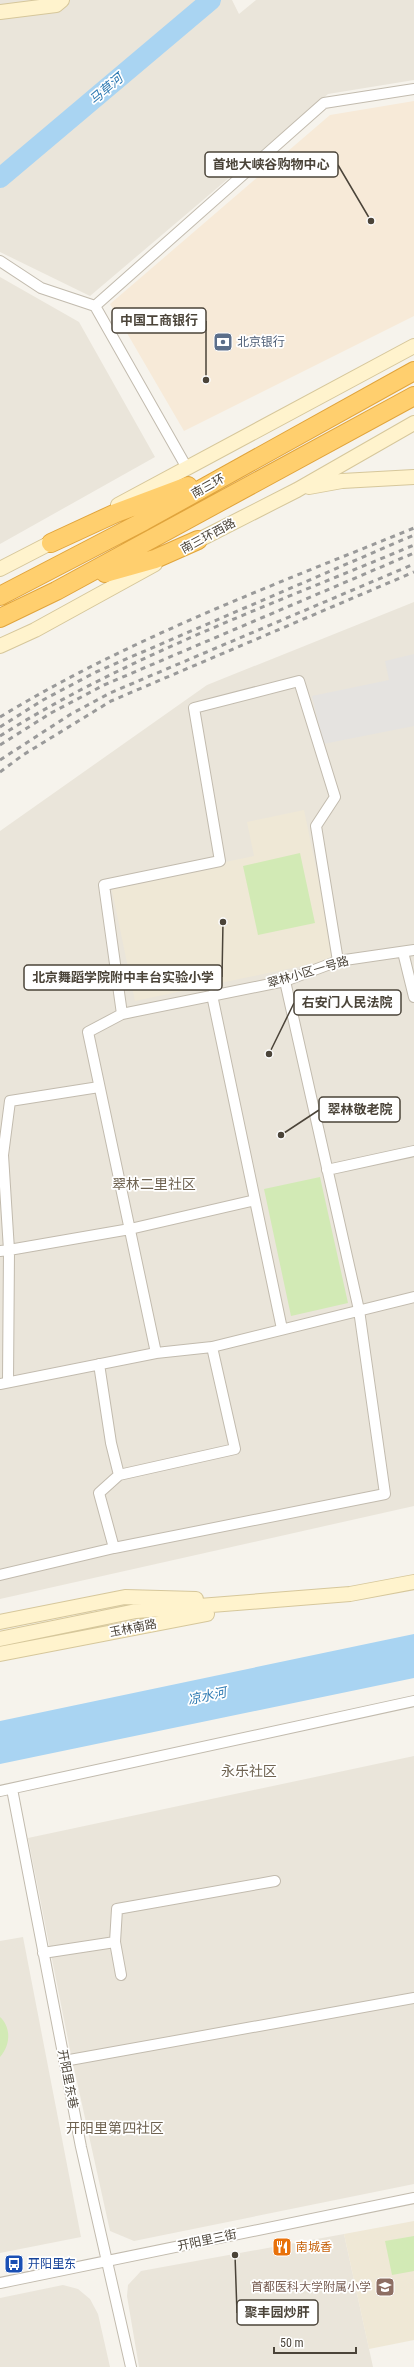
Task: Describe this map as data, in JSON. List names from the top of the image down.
{
  "streets": {
    "highway": ["南三环"],
    "street": [
      "南三环西路",
      "翠林小区一号路",
      "玉林南路",
      "开阳里东巷",
      "开阳里三街"
    ]
  },
  "crossings": [
    ["开阳里东巷", "开阳里三街"]
  ],
  "districts": ["翠林二里社区", "永乐社区", "开阳里第四社区"],
  "water": ["马草河", "凉水河"],
  "places": {
    "other": [
      "首地大峡谷购物中心",
      "中国工商银行",
      "北京舞蹈学院附中丰台实验小学",
      "右安门人民法院",
      "翠林敬老院",
      "聚丰园炒肝"
    ],
    "bank": ["北京银行"],
    "restaurant": ["南城香"],
    "bus stop": ["开阳里东"],
    "school or university": ["首都医科大学附属小学"]
  },
  "scale_bar": "50 m"
}
